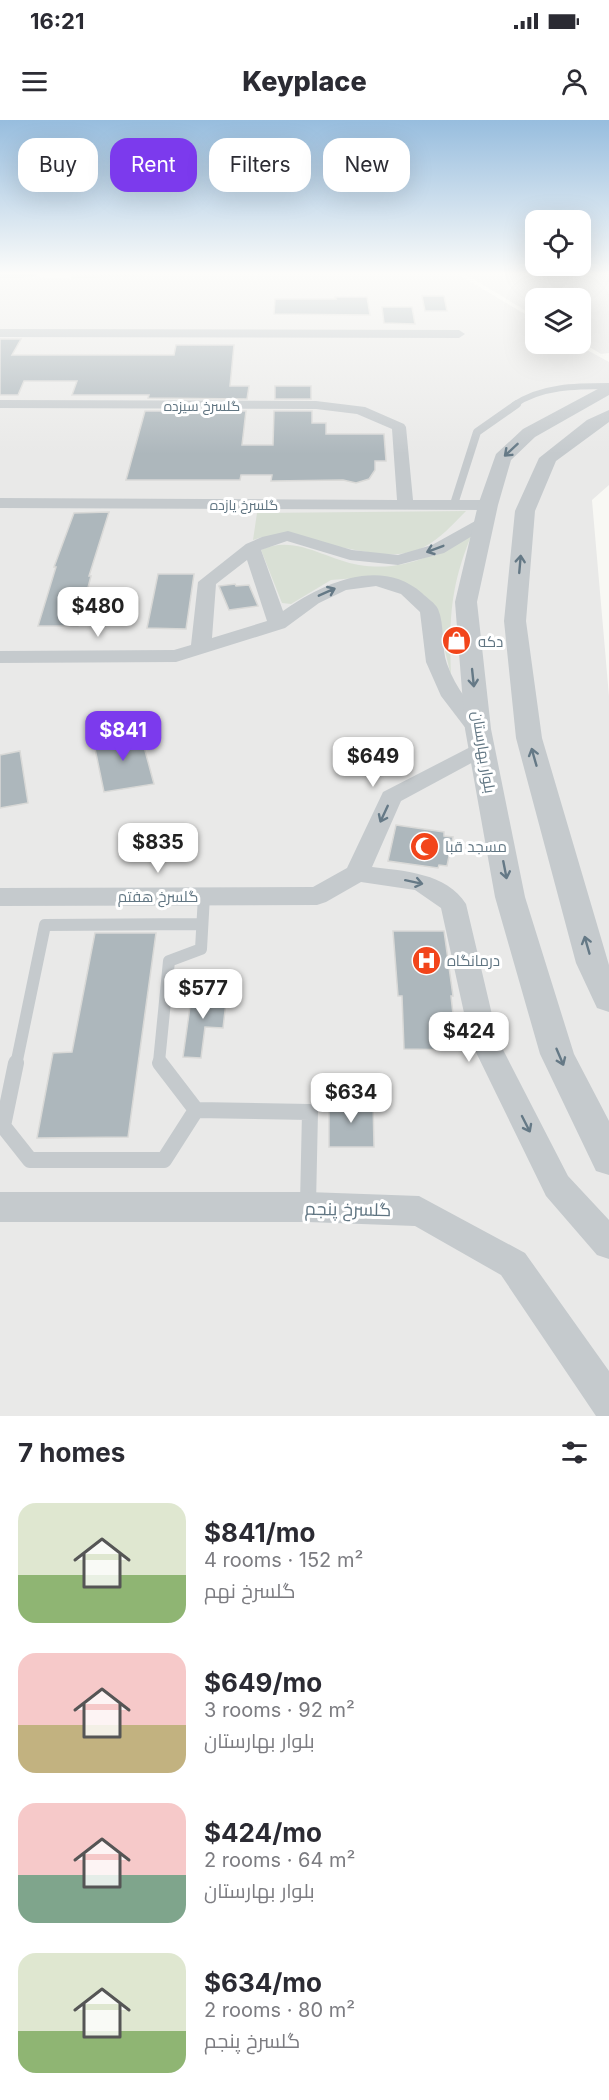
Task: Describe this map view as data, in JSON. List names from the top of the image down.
{
  "streets": {
    "street": [
      "گلسرخ سیزده",
      "گلسرخ یازده",
      "بلوار بهارستان",
      "گلسرخ هفتم",
      "گلسرخ پنجم"
    ]
  },
  "crossings": [
    ["گلسرخ سیزده", "گلسرخ یازده"],
    ["گلسرخ یازده", "بلوار بهارستان"]
  ],
  "places": {
    "shop": ["دکه"],
    "mosque": ["مسجد قبا"],
    "hospital": ["درمانگاه"]
  },
  "page": {
    "status": "16:21",
    "header": "Keyplace",
    "chip": [
      "Buy",
      "Rent",
      "Filters",
      "New"
    ],
    "price": [
      "$480",
      "$841",
      "$649",
      "$835",
      "$577",
      "$424",
      "$634"
    ],
    "heading": "7 homes",
    "list": [
      {
        "name": "$841/mo",
        "note": "4 rooms · 152 m² · گلسرخ نهم"
      },
      {
        "name": "$649/mo",
        "note": "3 rooms · 92 m² · بلوار بهارستان"
      },
      {
        "name": "$424/mo",
        "note": "2 rooms · 64 m² · بلوار بهارستان"
      },
      {
        "name": "$634/mo",
        "note": "2 rooms · 80 m² · گلسرخ پنجم"
      }
    ]
  }
}
